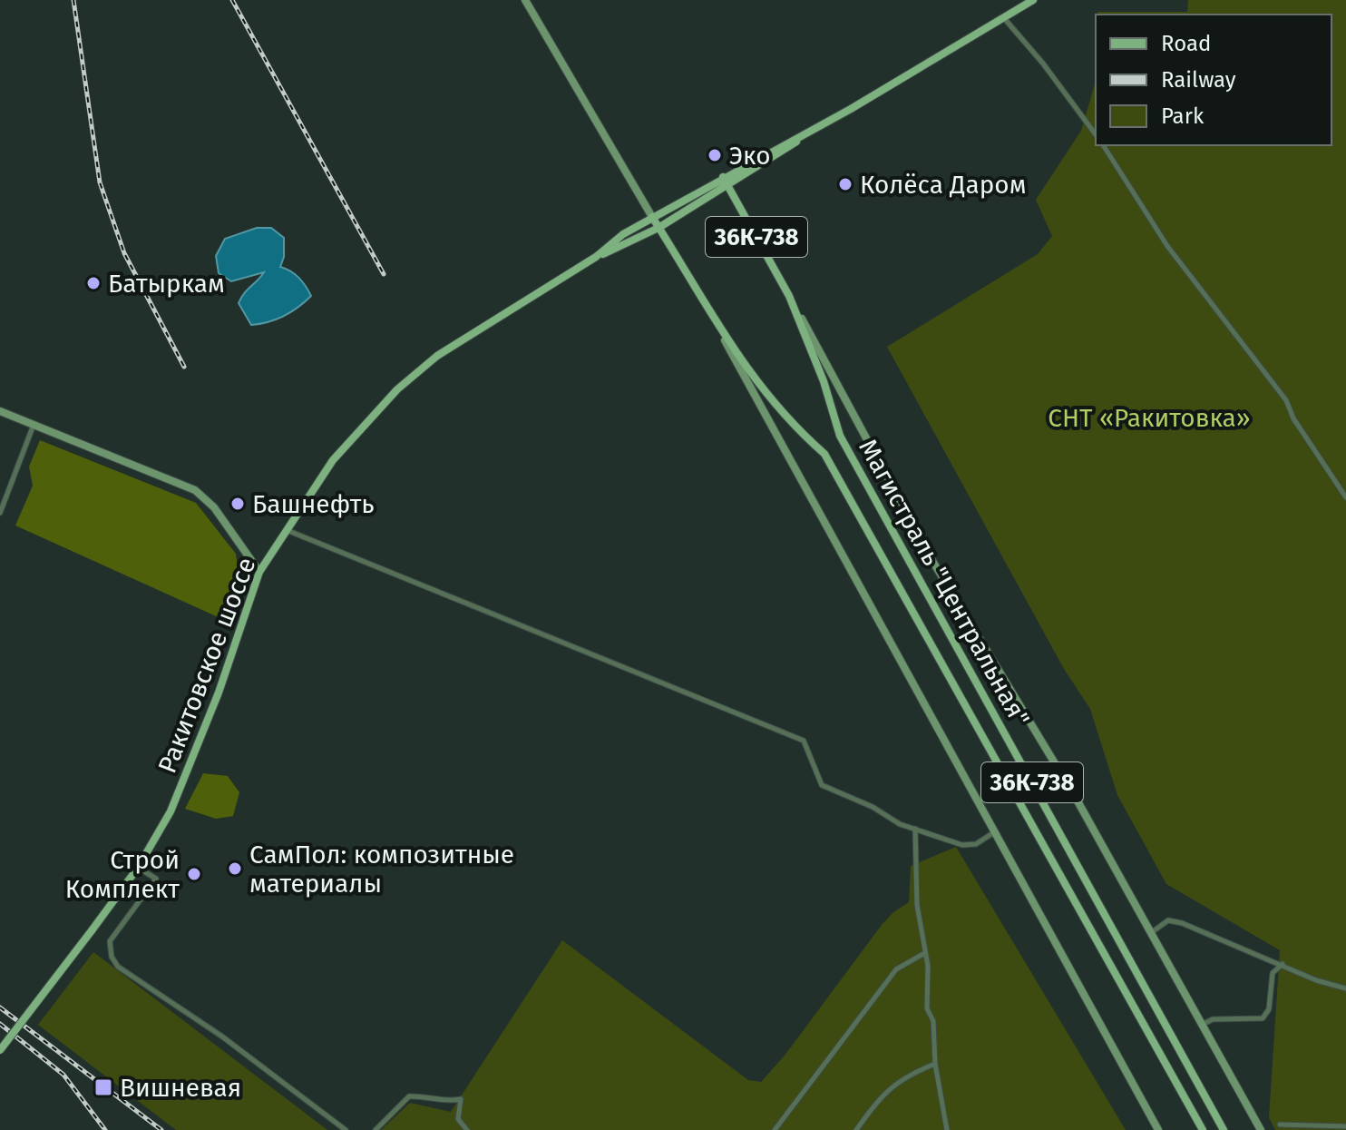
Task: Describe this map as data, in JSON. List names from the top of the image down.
{
  "streets": {
    "main road": ["36К-738", "Магистраль \"Центральная\"", "Ракитовское шоссе"]
  },
  "crossings": [
    ["36К-738", "Магистраль \"Центральная\""],
    ["36К-738", "Ракитовское шоссе"]
  ],
  "parks": ["СНТ «Ракитовка»"],
  "places": {
    "other": [
      "Эко",
      "Колёса Даром",
      "Батыркам",
      "Башнефть",
      "СамПол: композитные материалы",
      "Строй Комплект"
    ],
    "transit": ["Вишневая"]
  },
  "legend": ["Road", "Railway", "Park"]
}
